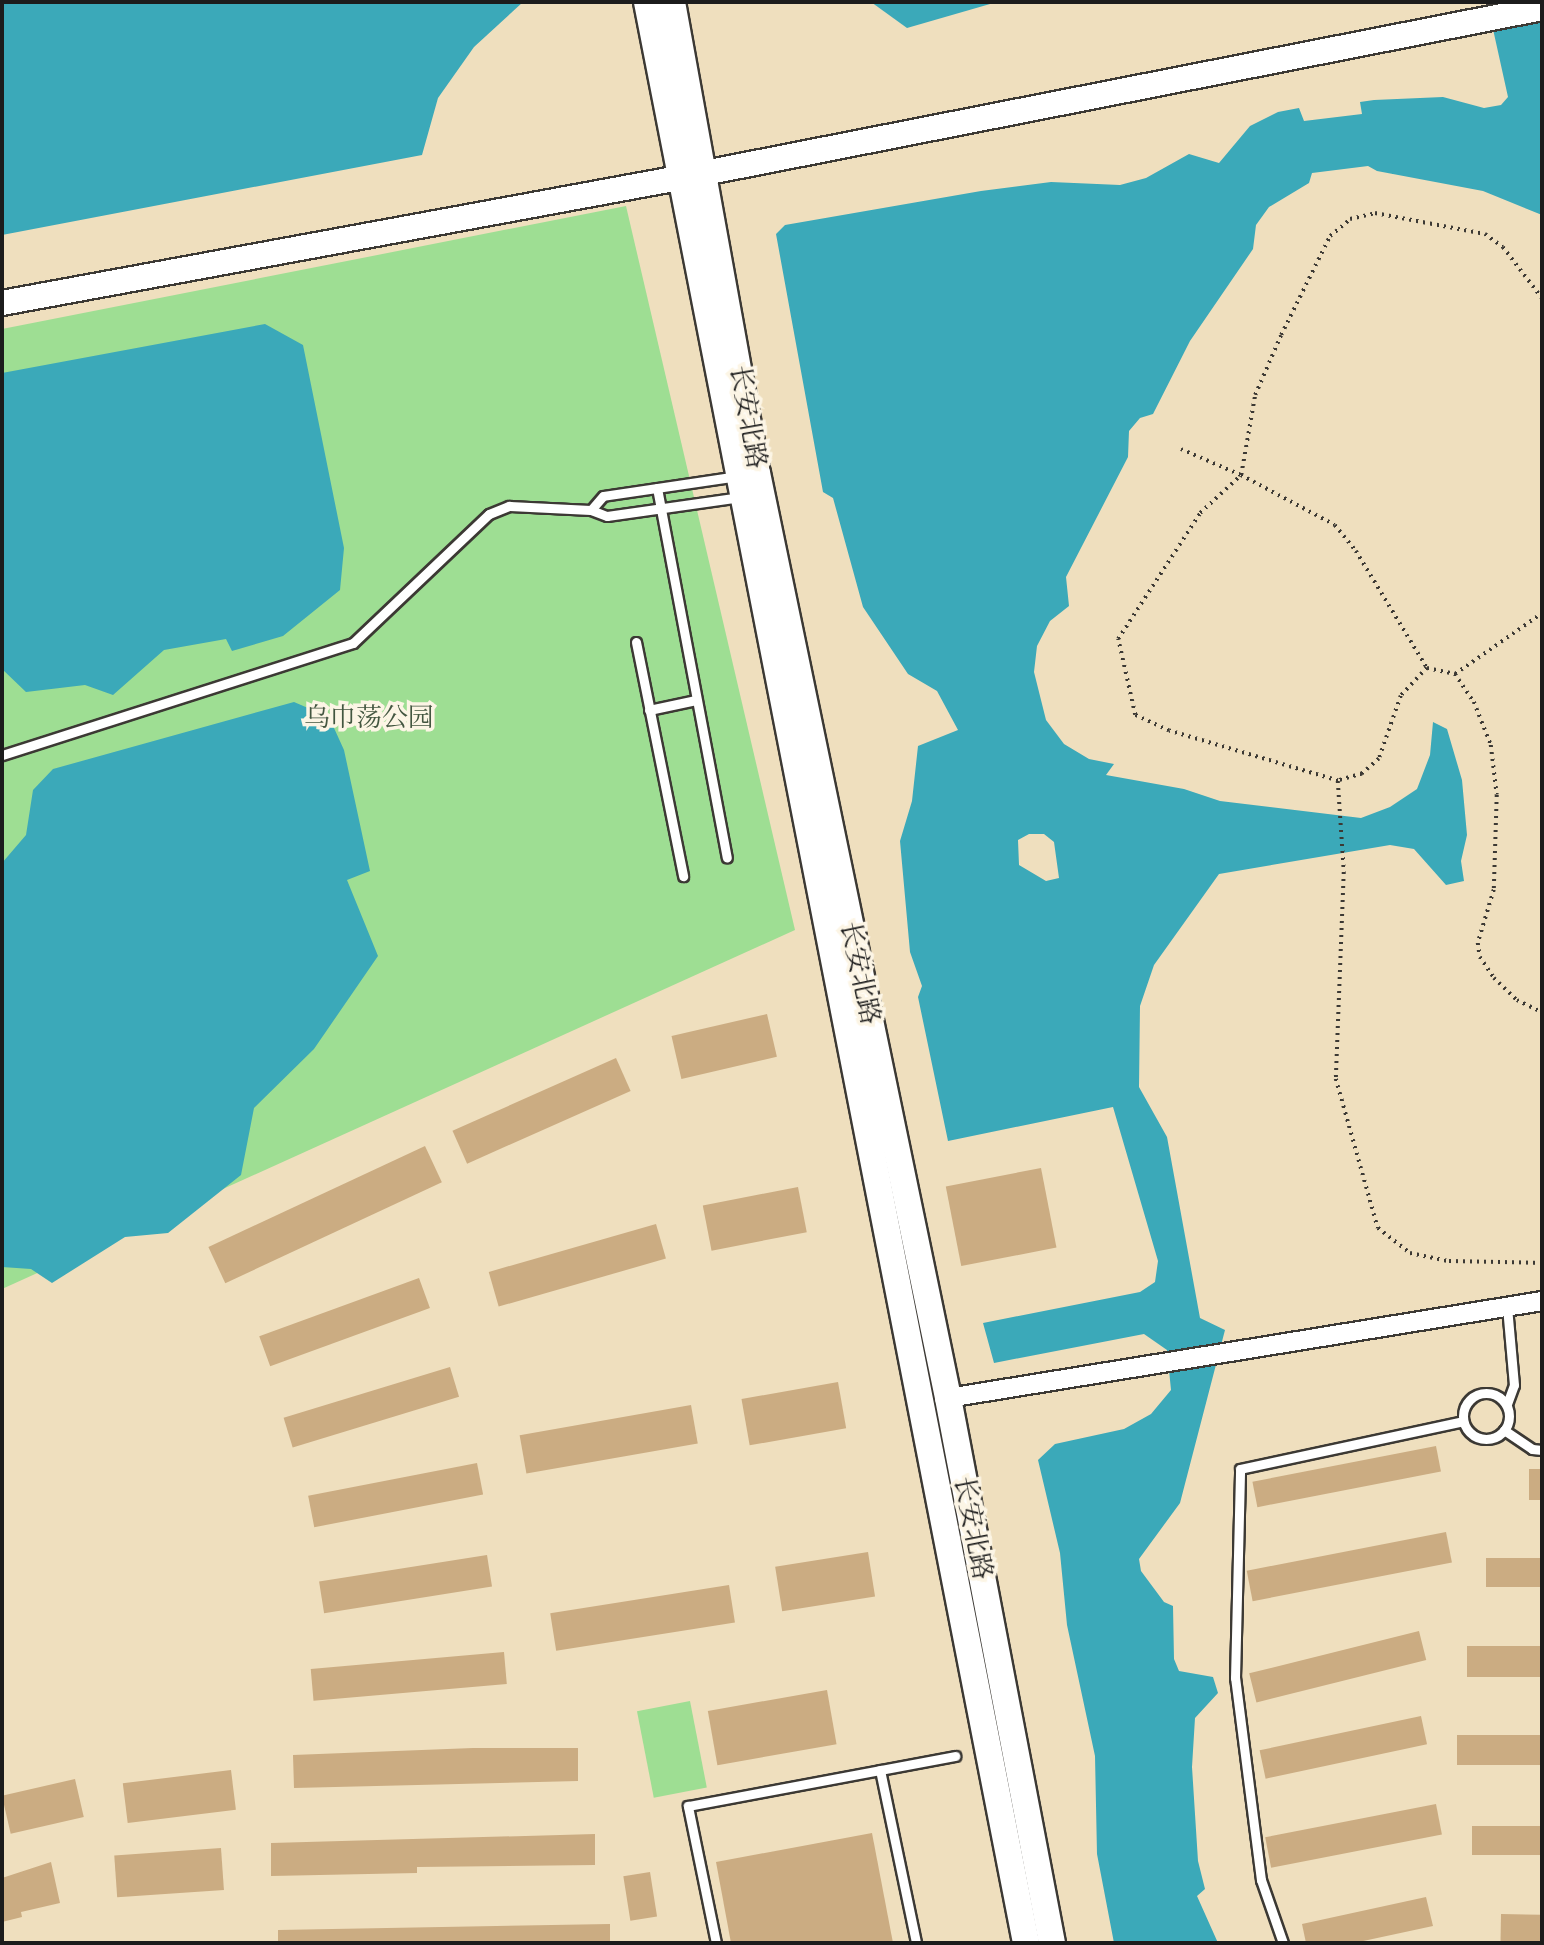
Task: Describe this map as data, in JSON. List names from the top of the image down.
{
  "streets": {
    "main road": ["长安北路"]
  },
  "parks": ["乌巾荡公园"]
}
